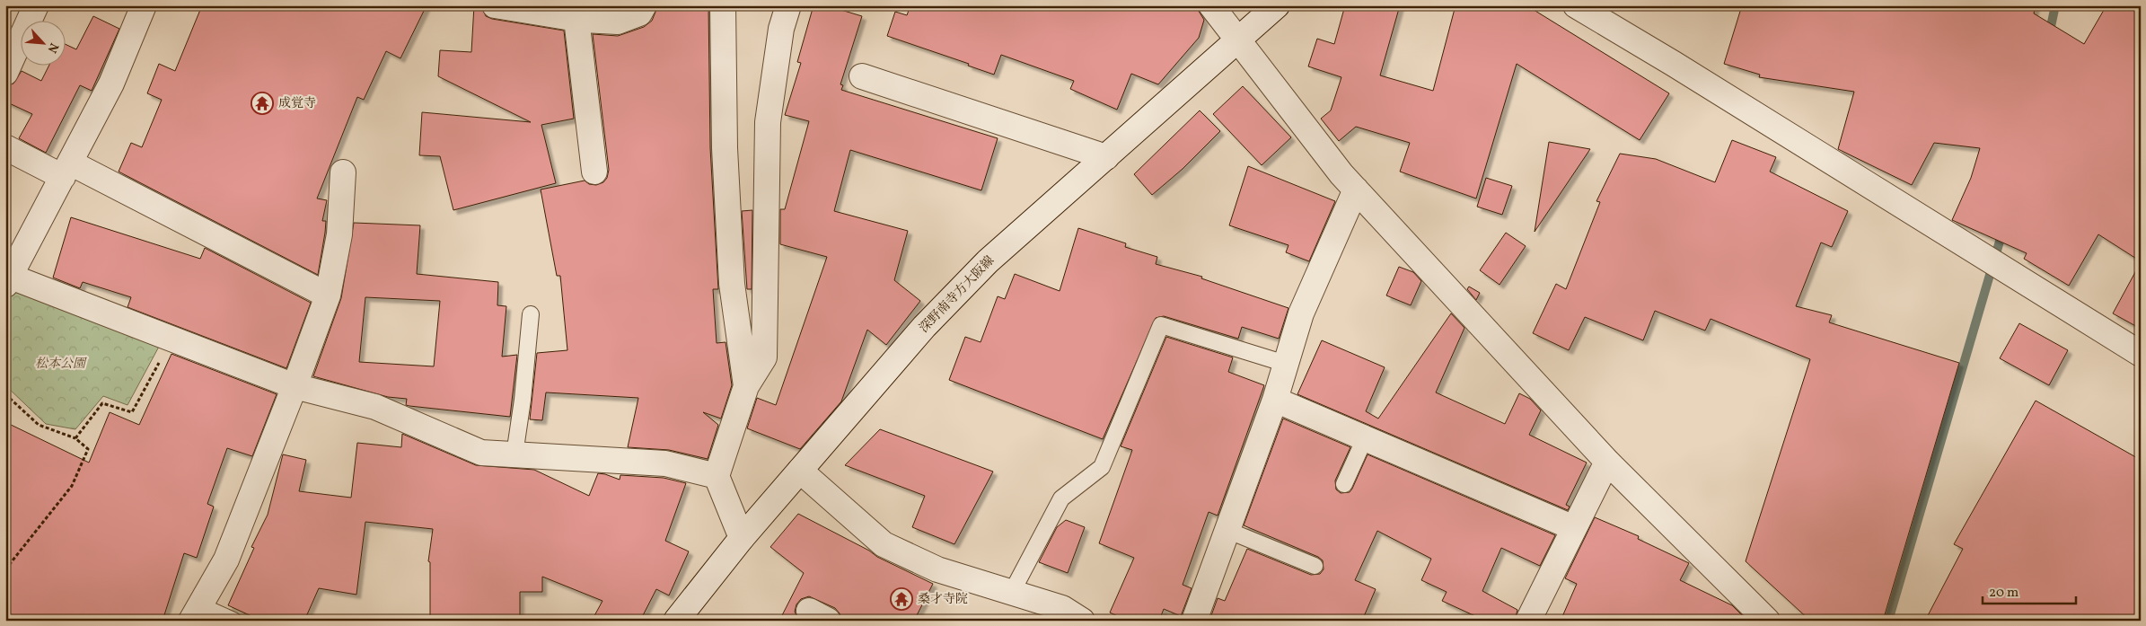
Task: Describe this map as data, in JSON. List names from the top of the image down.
{
  "streets": {
    "street": ["深野南寺方大阪線"]
  },
  "parks": ["松本公園"],
  "places": {
    "temple": ["成覚寺", "桑才寺院"]
  },
  "scale_bar": "20 m",
  "north": "bottom right"
}
